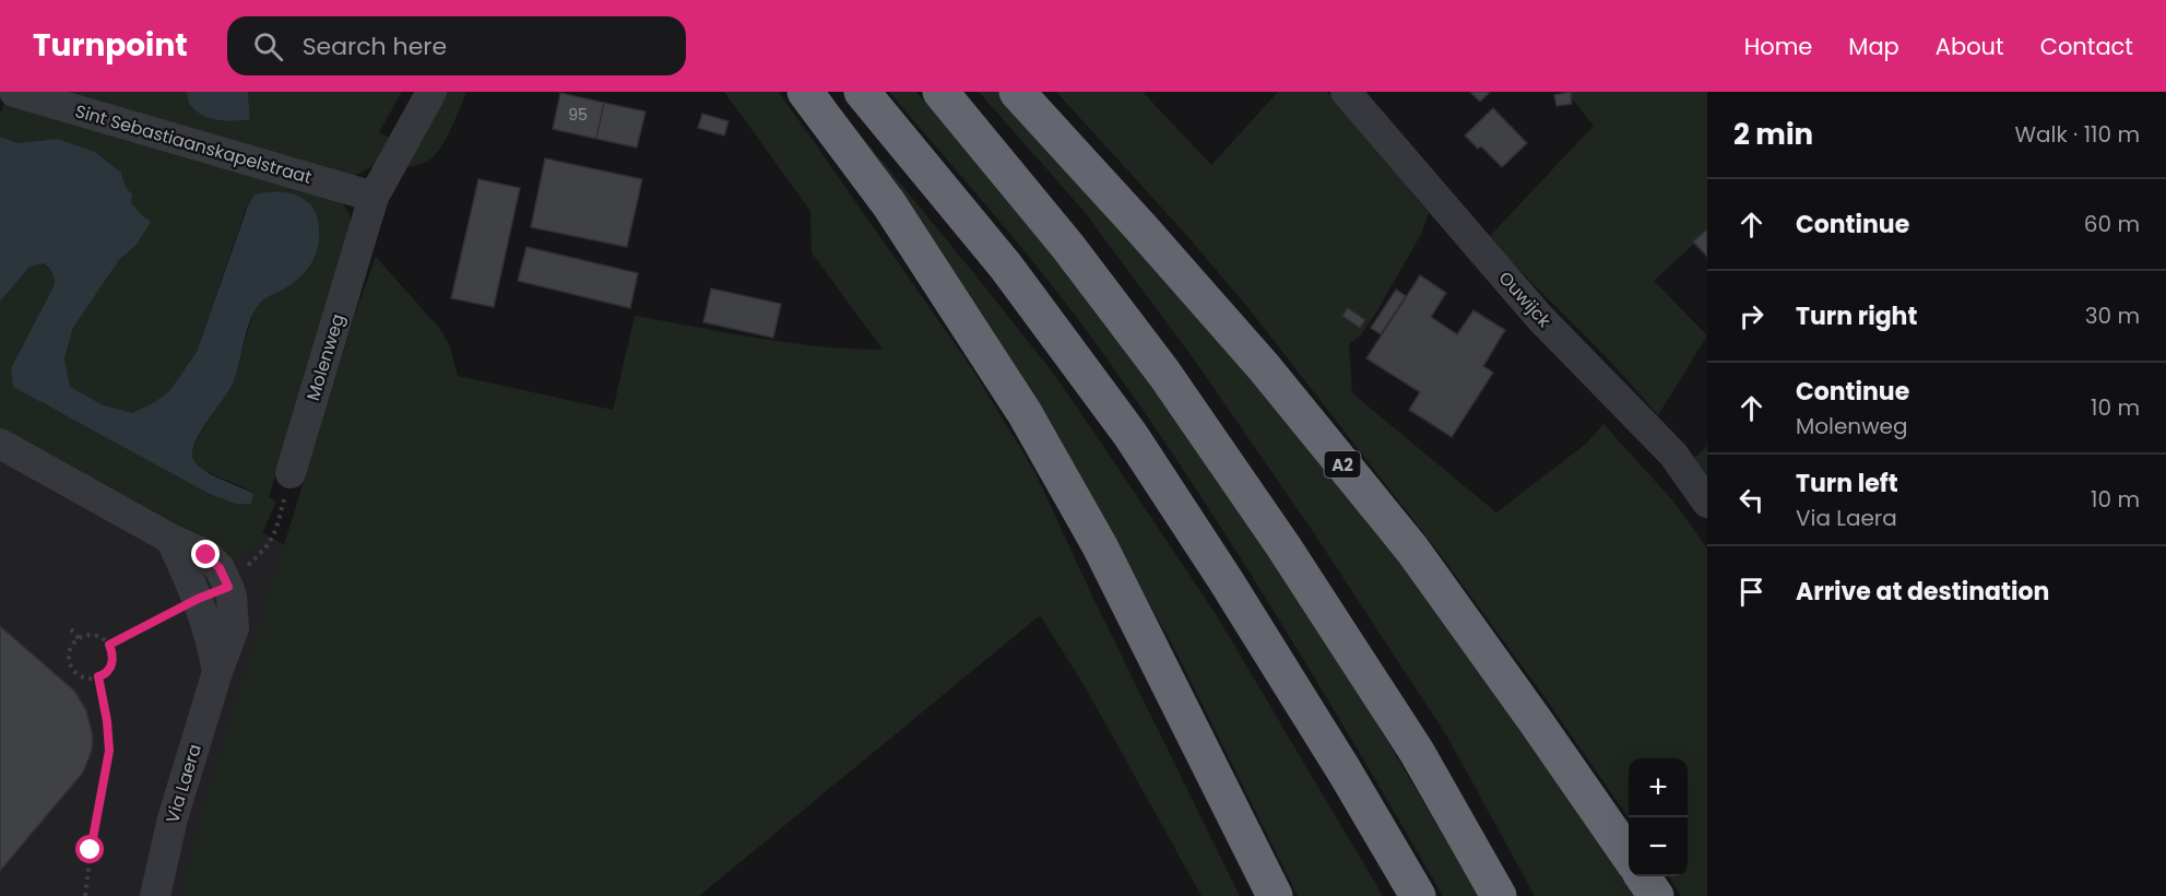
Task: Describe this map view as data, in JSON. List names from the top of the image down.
{
  "streets": {
    "highway": ["A2"],
    "street": [
      "Sint Sebastiaanskapelstraat",
      "Ouwijck",
      "Molenweg",
      "Via Laera"
    ]
  },
  "crossings": [
    ["Sint Sebastiaanskapelstraat", "Molenweg"]
  ],
  "house_numbers": ["95"],
  "page": {
    "header": "Turnpoint",
    "search": "Search here",
    "nav": [
      "Home",
      "Map",
      "About",
      "Contact"
    ],
    "heading": ["2 min", "Walk · 110 m"],
    "list": [
      ["Continue", "60 m"],
      ["Turn right", "30 m"],
      ["Continue", "Molenweg", "10 m"],
      ["Turn left", "Via Laera", "10 m"],
      "Arrive at destination"
    ],
    "map_buttons": ["+", "−"]
  }
}
